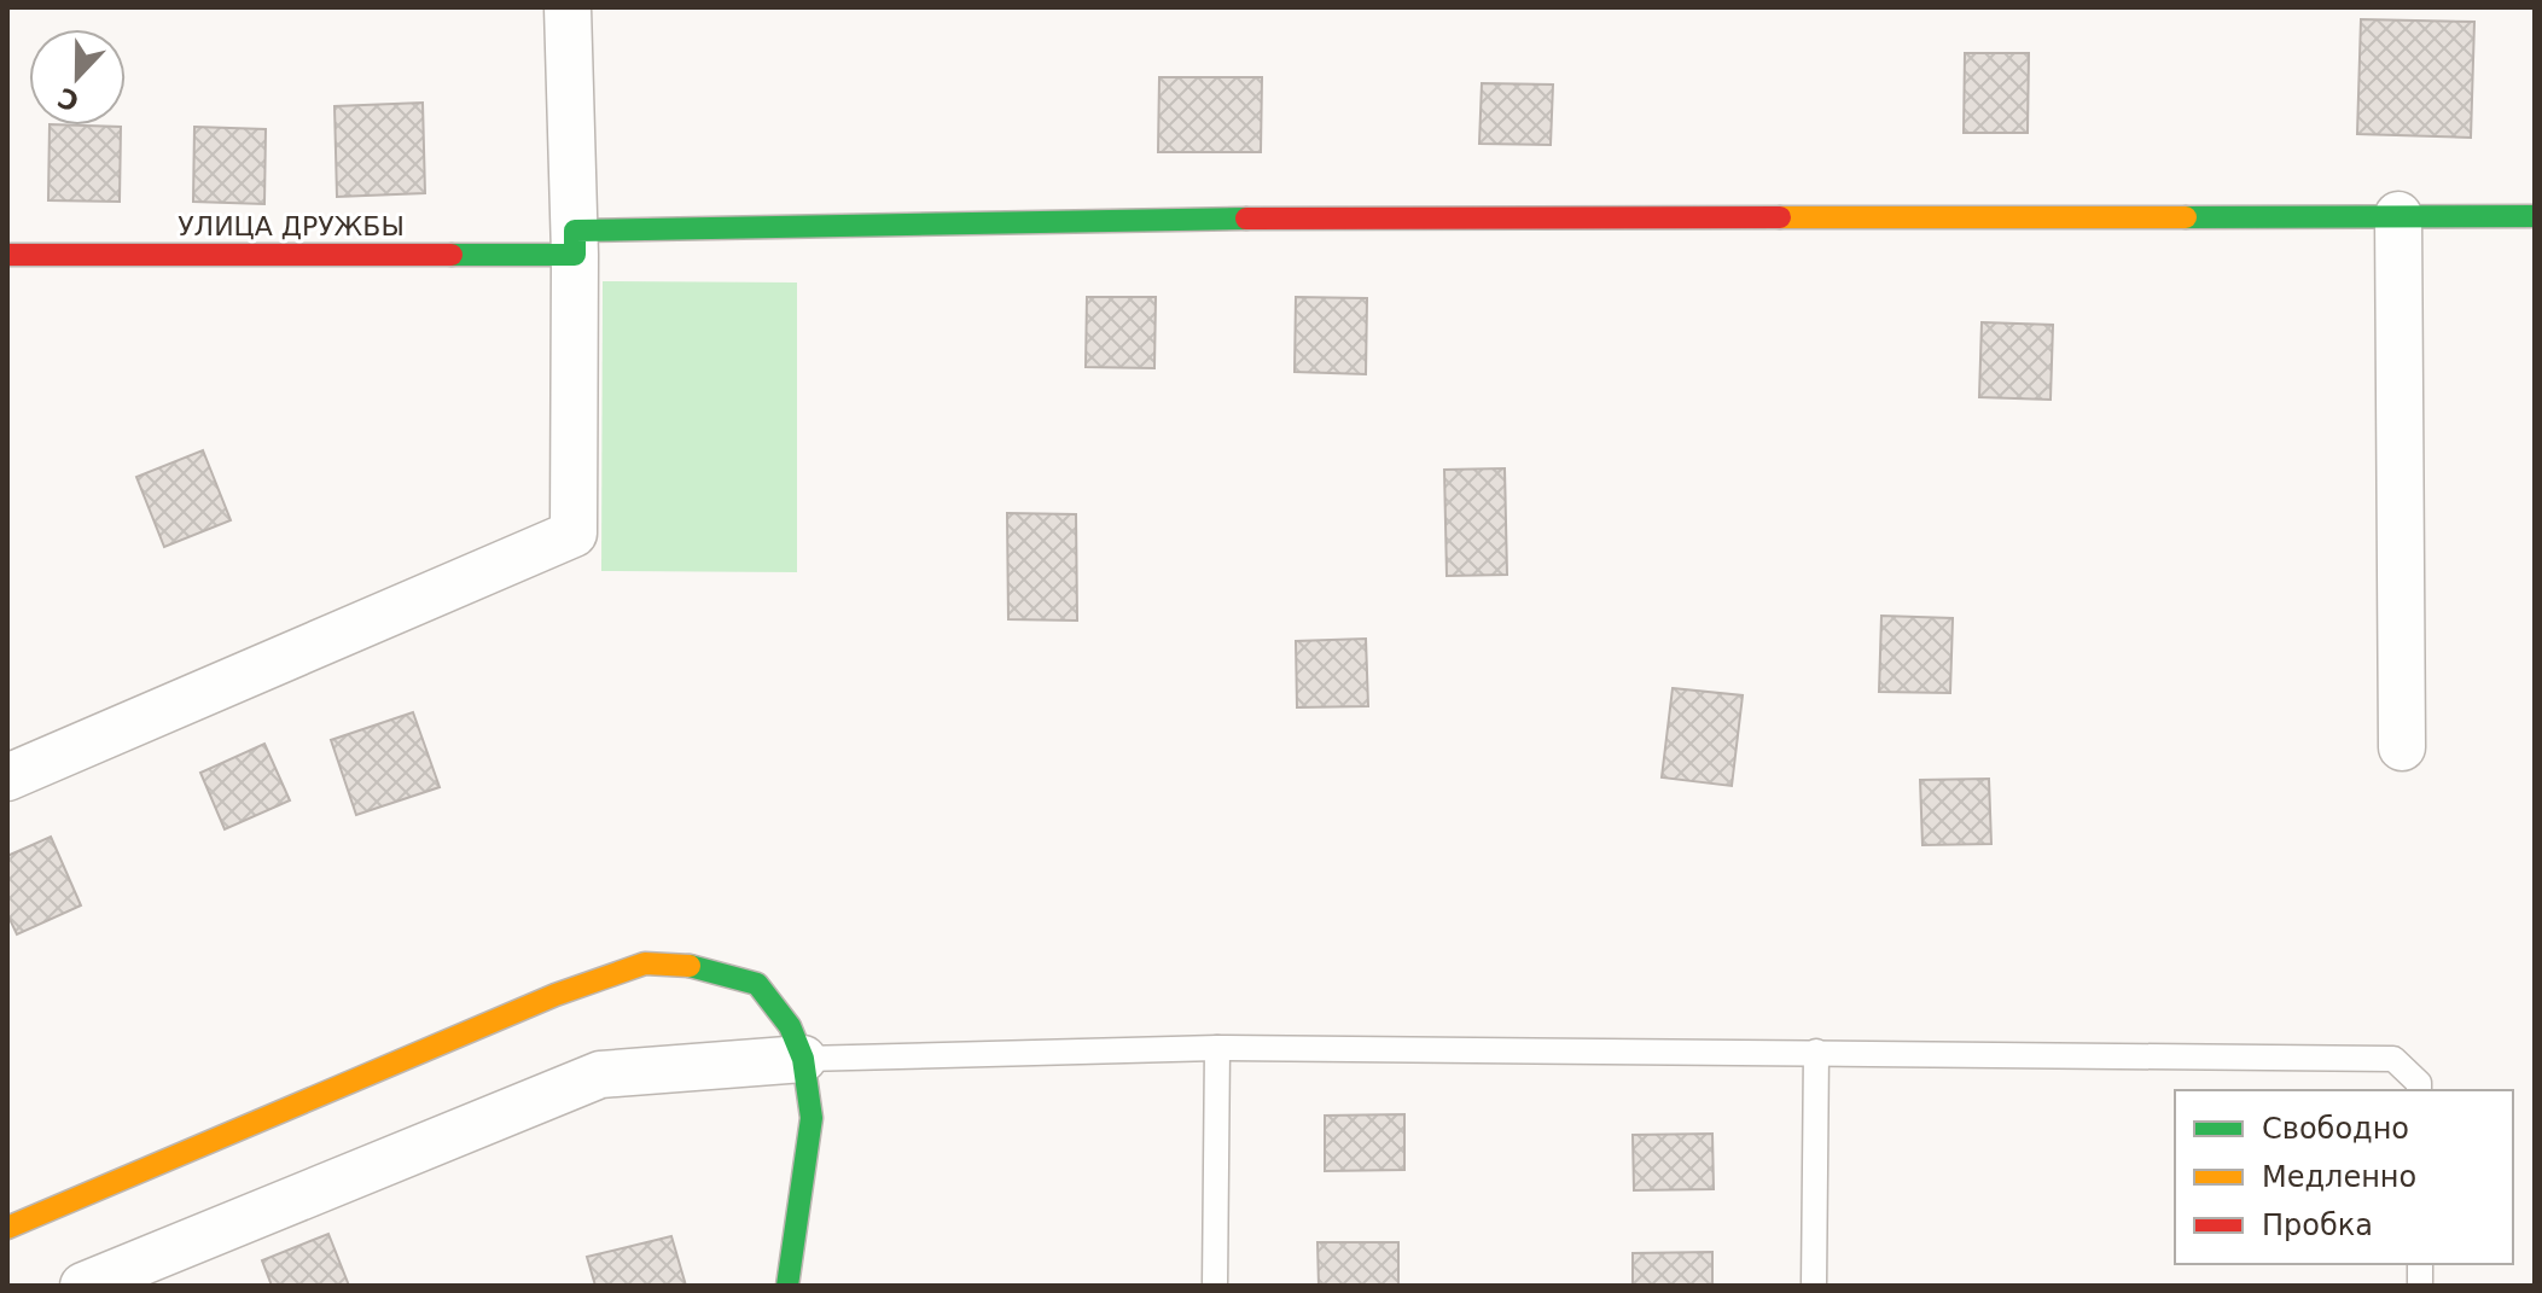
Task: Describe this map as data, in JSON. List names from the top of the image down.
{
  "streets": {
    "street": ["УЛИЦА ДРУЖБЫ"]
  },
  "legend": ["Свободно", "Медленно", "Пробка"],
  "north": "bottom"
}
